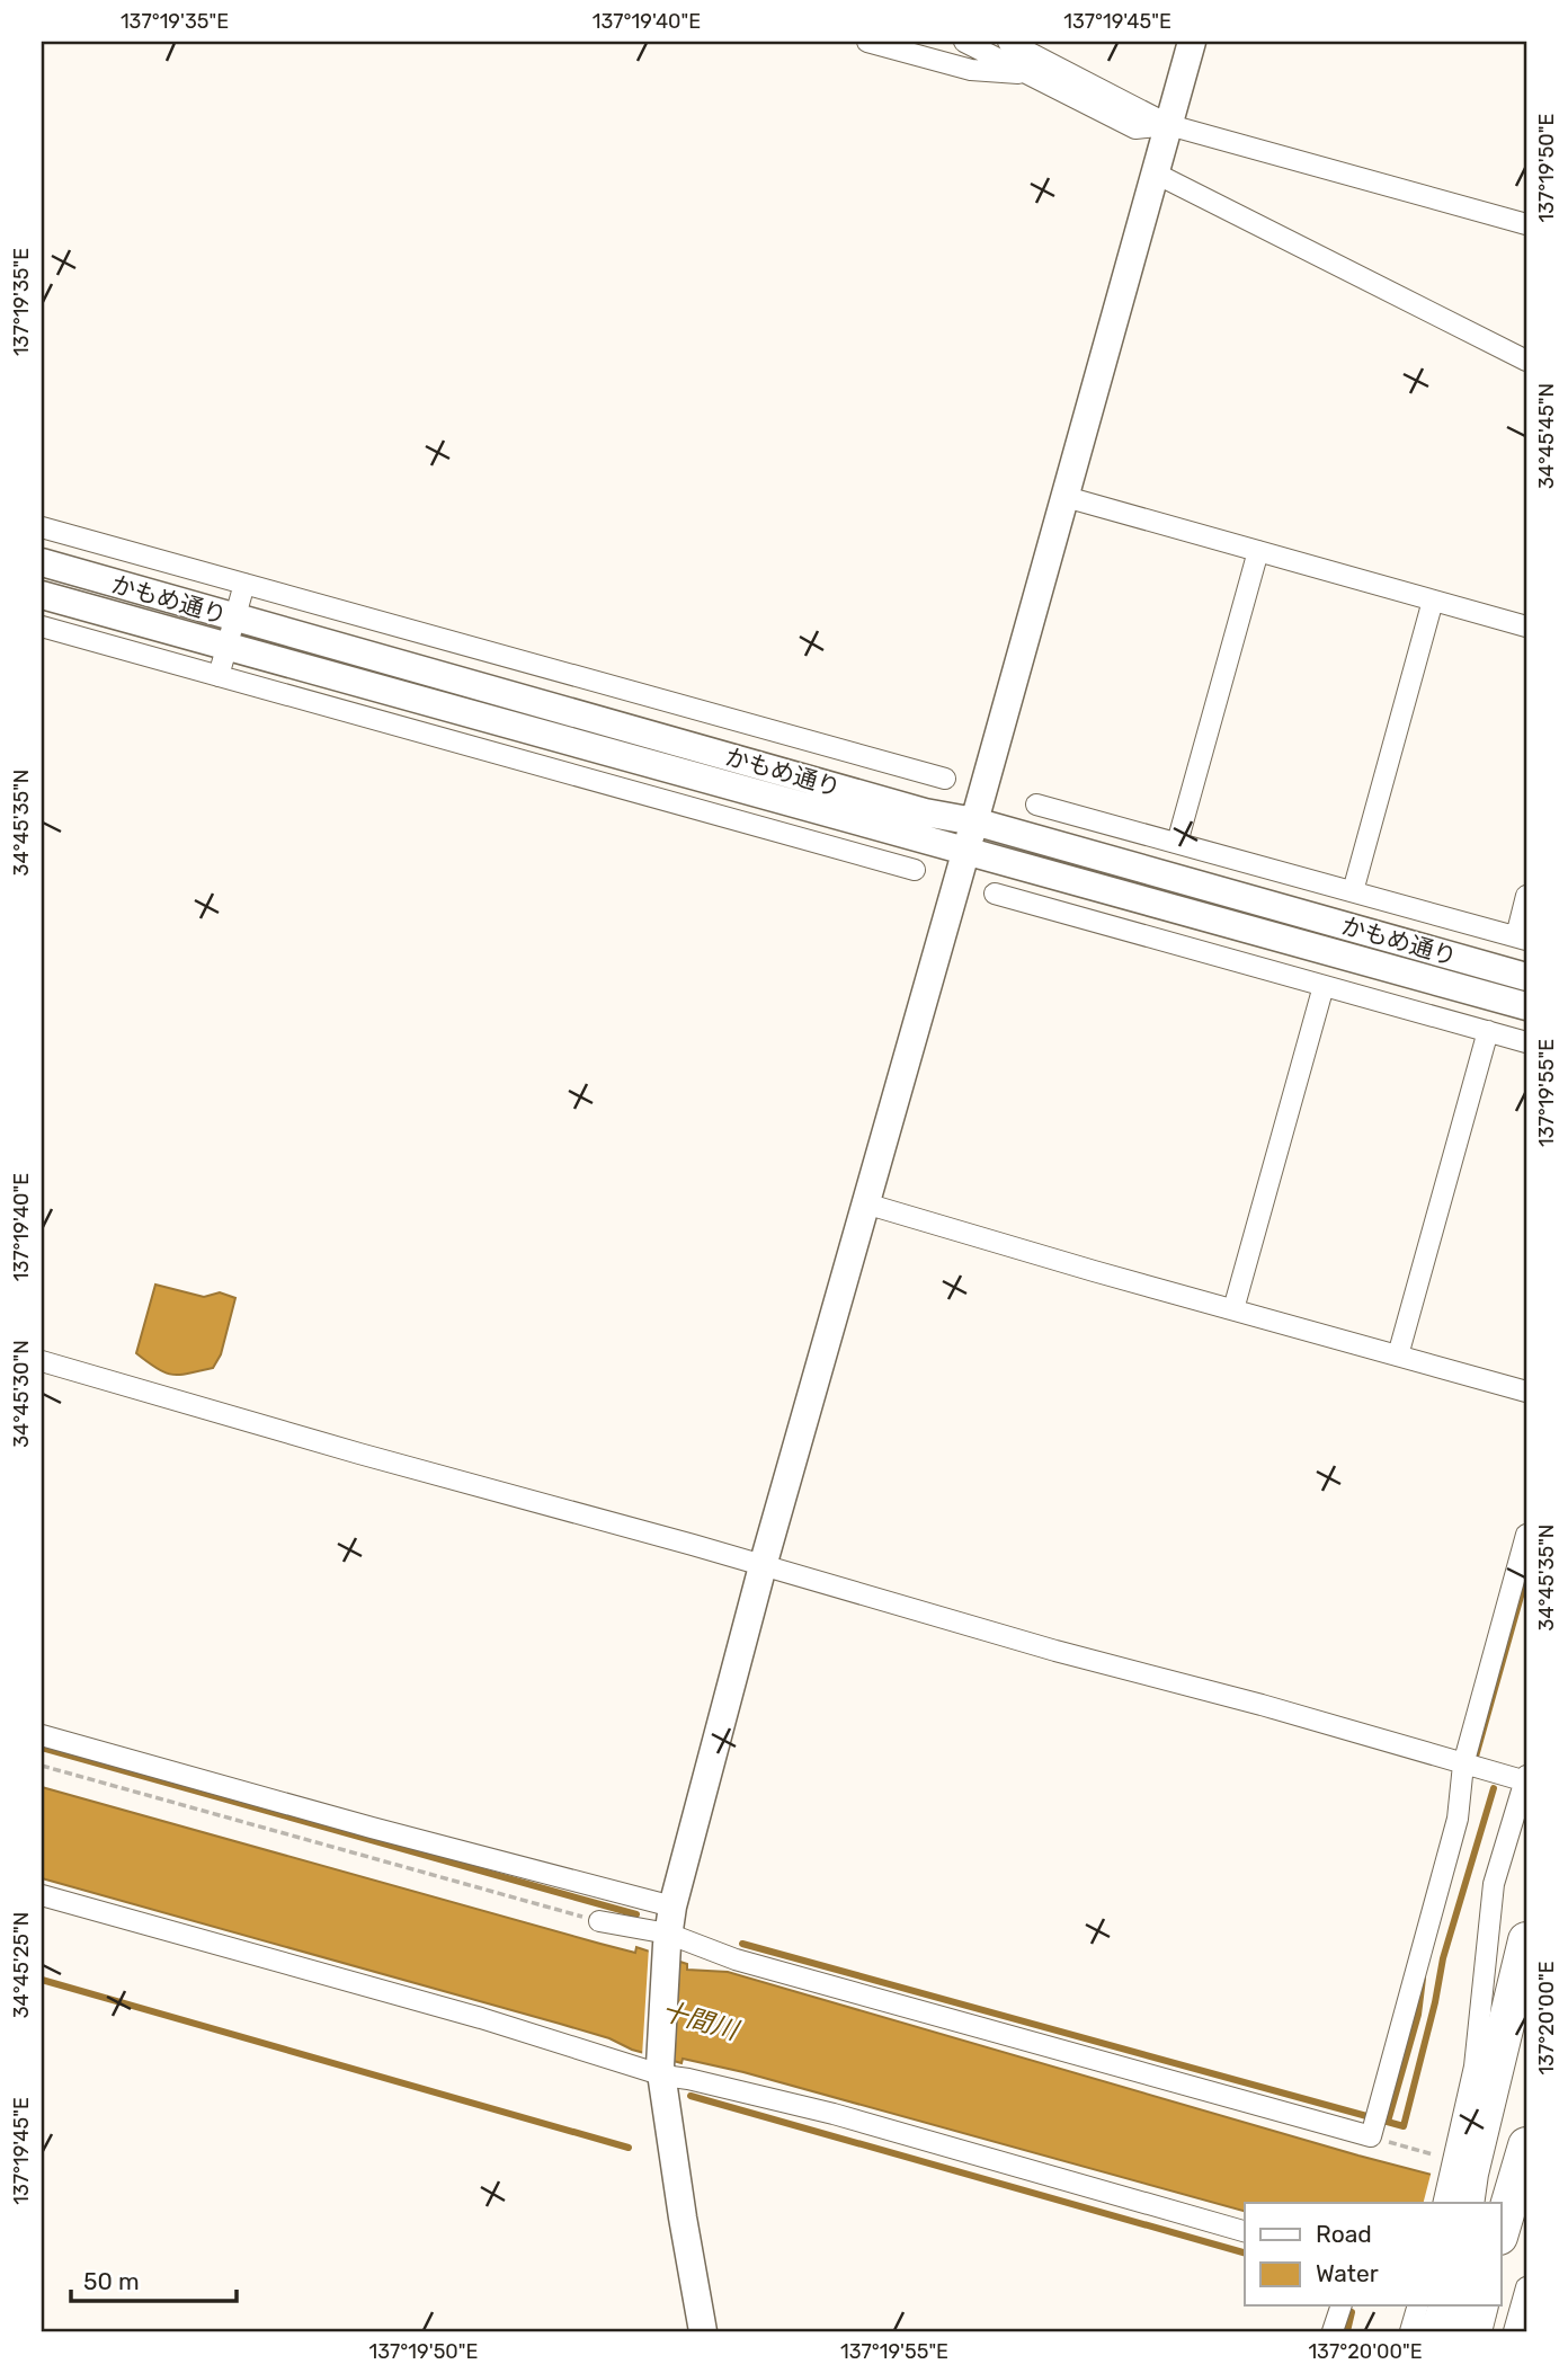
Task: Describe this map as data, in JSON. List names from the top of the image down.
{
  "streets": {
    "street": ["かもめ通り"]
  },
  "water": ["十間川"],
  "legend": ["Road", "Water"],
  "scale_bar": "50 m",
  "coordinates": [
    "137°19'35\"E",
    "137°19'40\"E",
    "137°19'45\"E",
    "137°19'50\"E",
    "34°45'45\"N",
    "34°45'35\"N",
    "137°19'55\"E",
    "34°45'30\"N",
    "34°45'25\"N",
    "137°20'00\"E"
  ]
}
